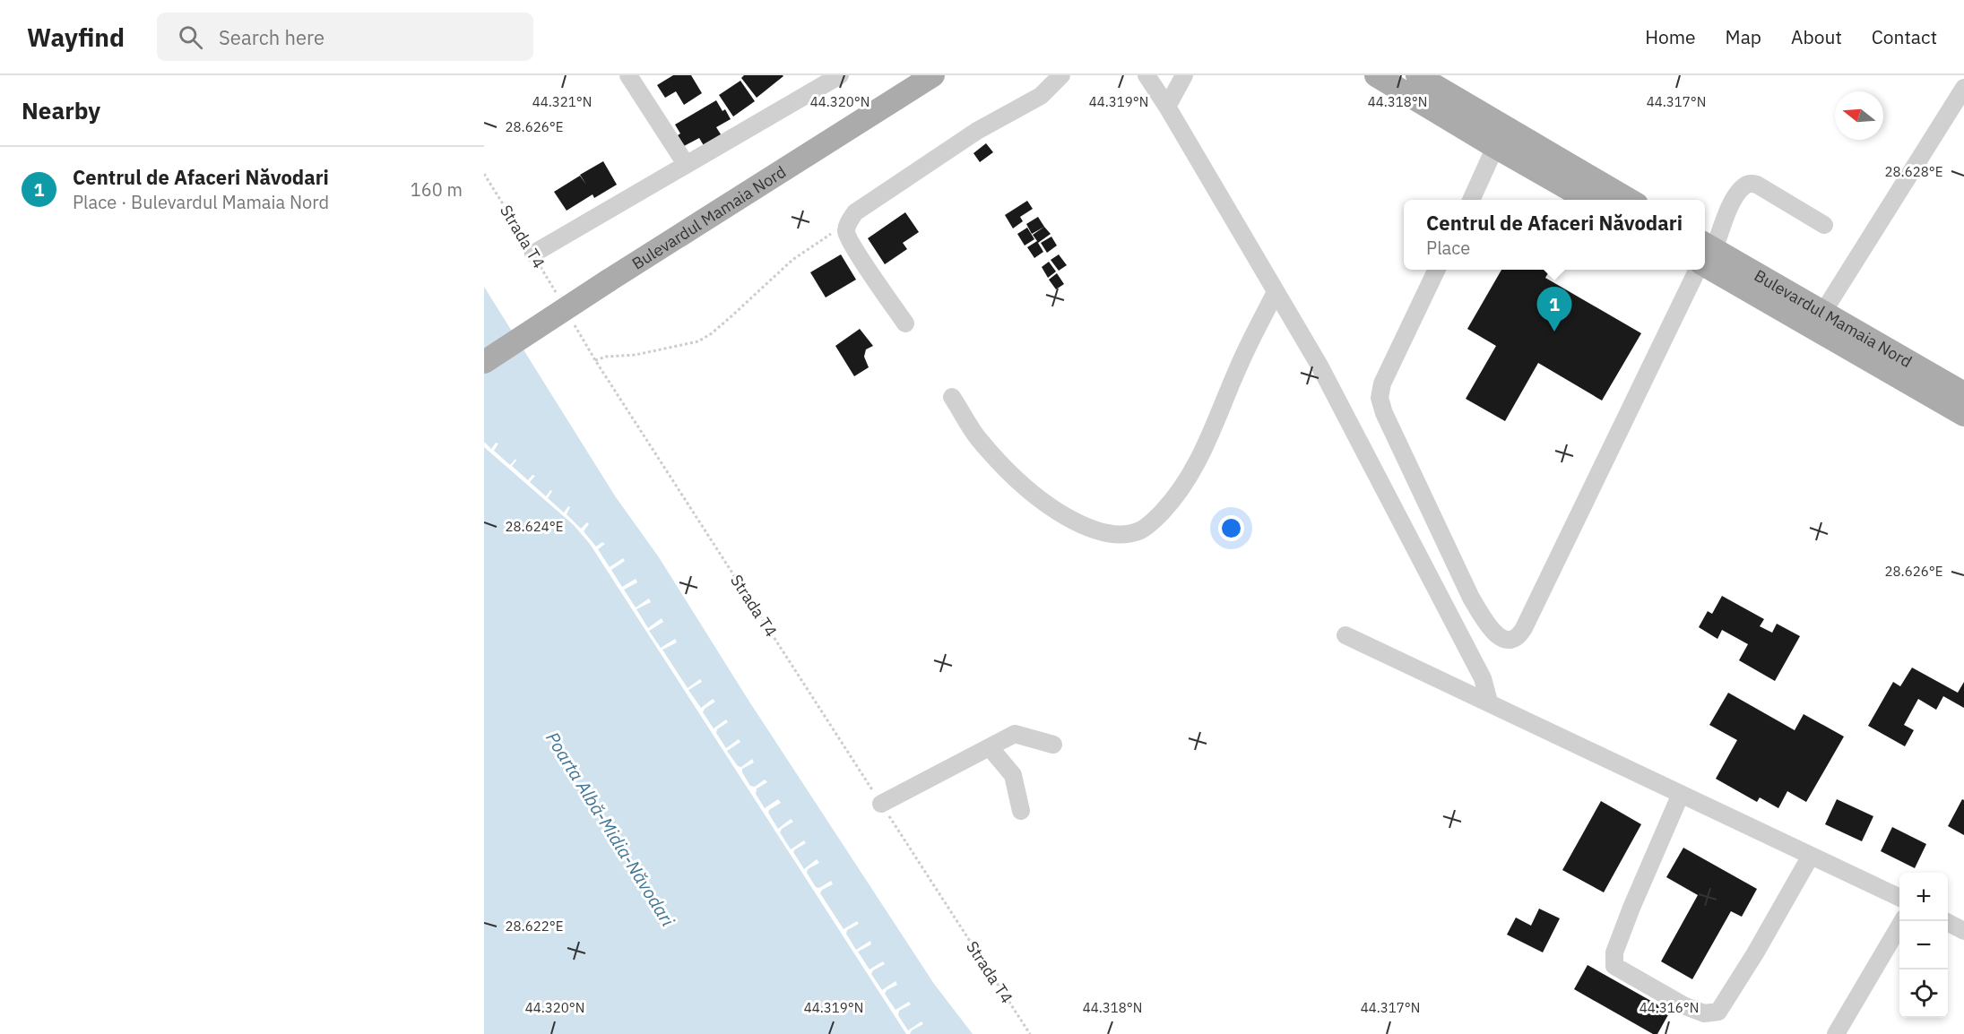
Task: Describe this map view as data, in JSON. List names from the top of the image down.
{
  "streets": {
    "main road": ["Bulevardul Mamaia Nord"],
    "path": ["Strada T4"]
  },
  "water": ["Poarta Albă-Midia-Năvodari"],
  "north": "left",
  "page": {
    "header": "Wayfind",
    "search": "Search here",
    "nav": [
      "Home",
      "Map",
      "About",
      "Contact"
    ],
    "heading": "Nearby",
    "list": [
      {
        "mark": "1",
        "name": "Centrul de Afaceri Năvodari",
        "note": "Place · Bulevardul Mamaia Nord",
        "value": "160 m"
      }
    ],
    "popup": ["Centrul de Afaceri Năvodari", "Place"],
    "pins": "1",
    "map_buttons": ["+", "−"]
  },
  "coordinates": [
    "44.321°N",
    "44.320°N",
    "44.319°N",
    "44.318°N",
    "44.317°N",
    "28.626°E",
    "28.628°E",
    "28.624°E",
    "28.622°E",
    "44.316°N"
  ]
}
